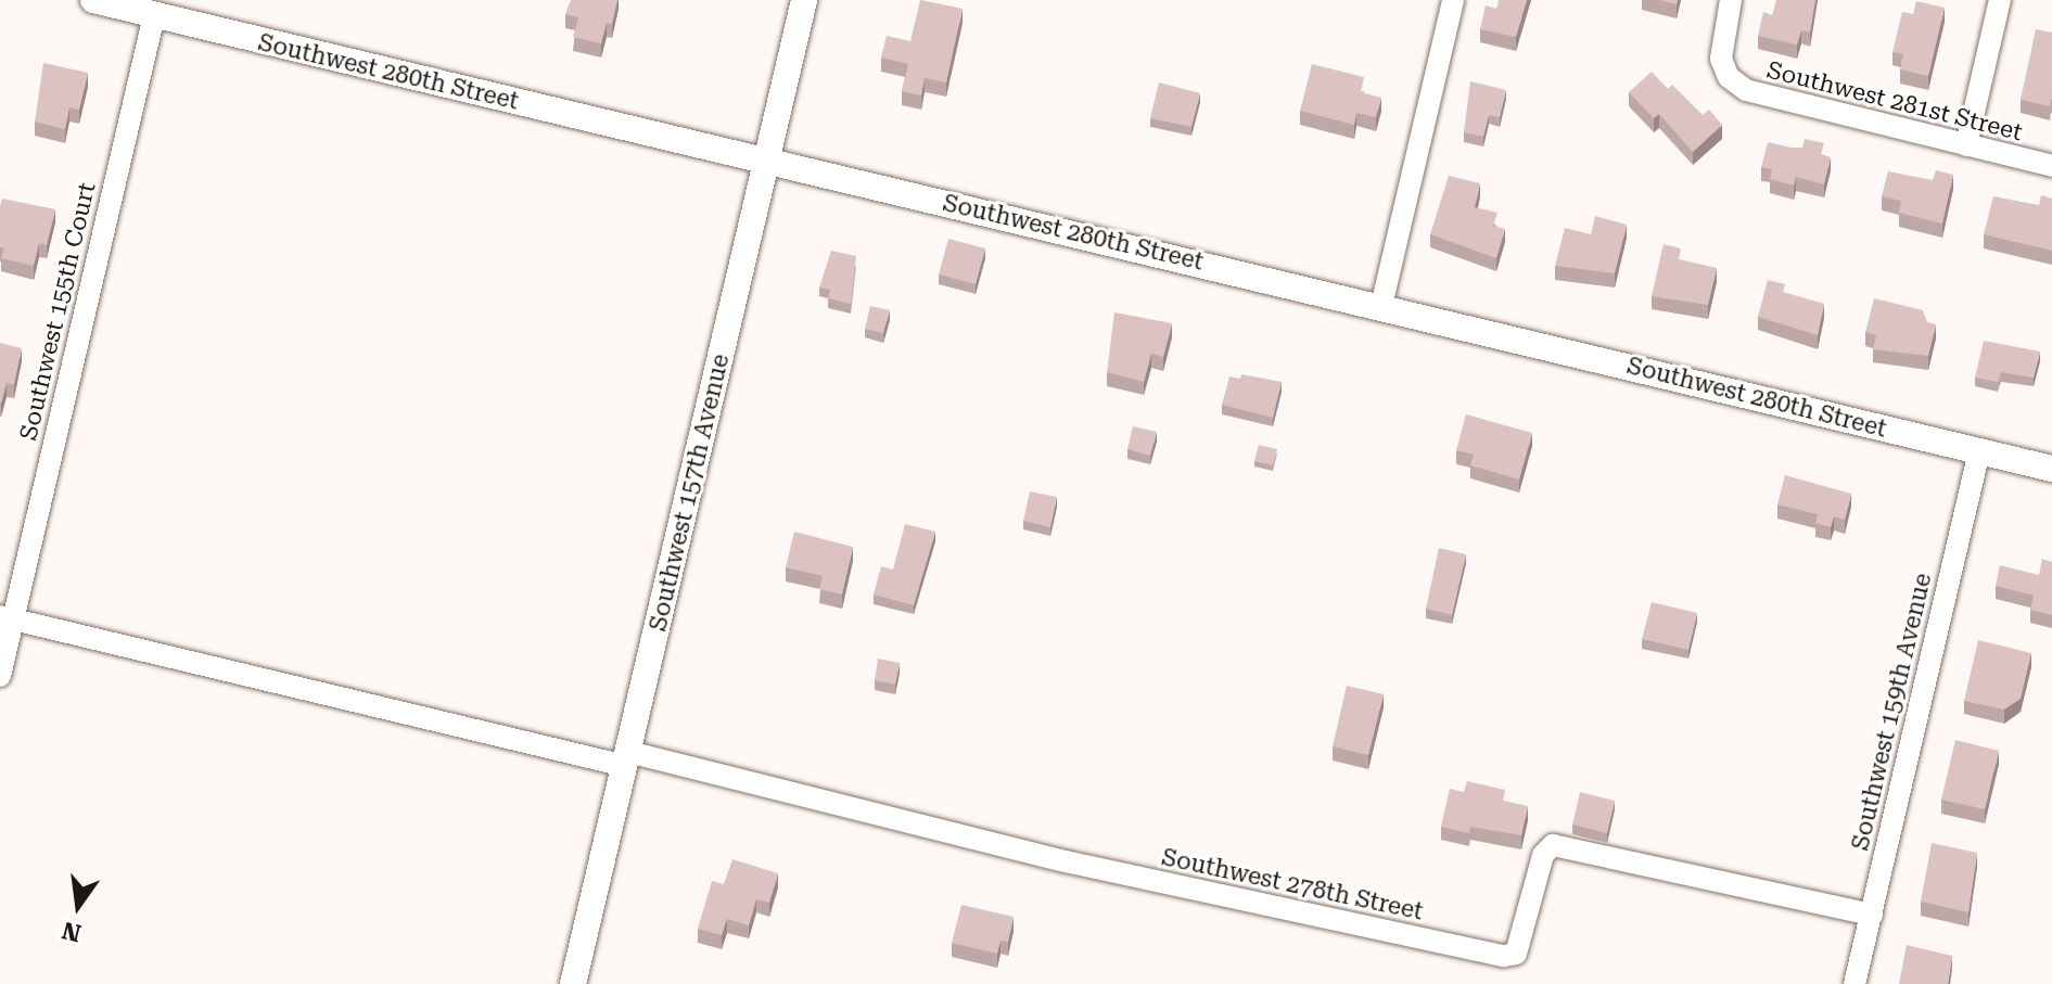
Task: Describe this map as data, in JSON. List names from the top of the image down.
{
  "streets": {
    "street": [
      "Southwest 280th Street",
      "Southwest 281st Street",
      "Southwest 155th Court",
      "Southwest 157th Avenue",
      "Southwest 159th Avenue",
      "Southwest 278th Street"
    ]
  },
  "crossings": [
    ["Southwest 280th Street", "Southwest 155th Court"],
    ["Southwest 280th Street", "Southwest 157th Avenue"],
    ["Southwest 280th Street", "Southwest 159th Avenue"],
    ["Southwest 157th Avenue", "Southwest 278th Street"],
    ["Southwest 159th Avenue", "Southwest 278th Street"]
  ],
  "north": "bottom"
}
